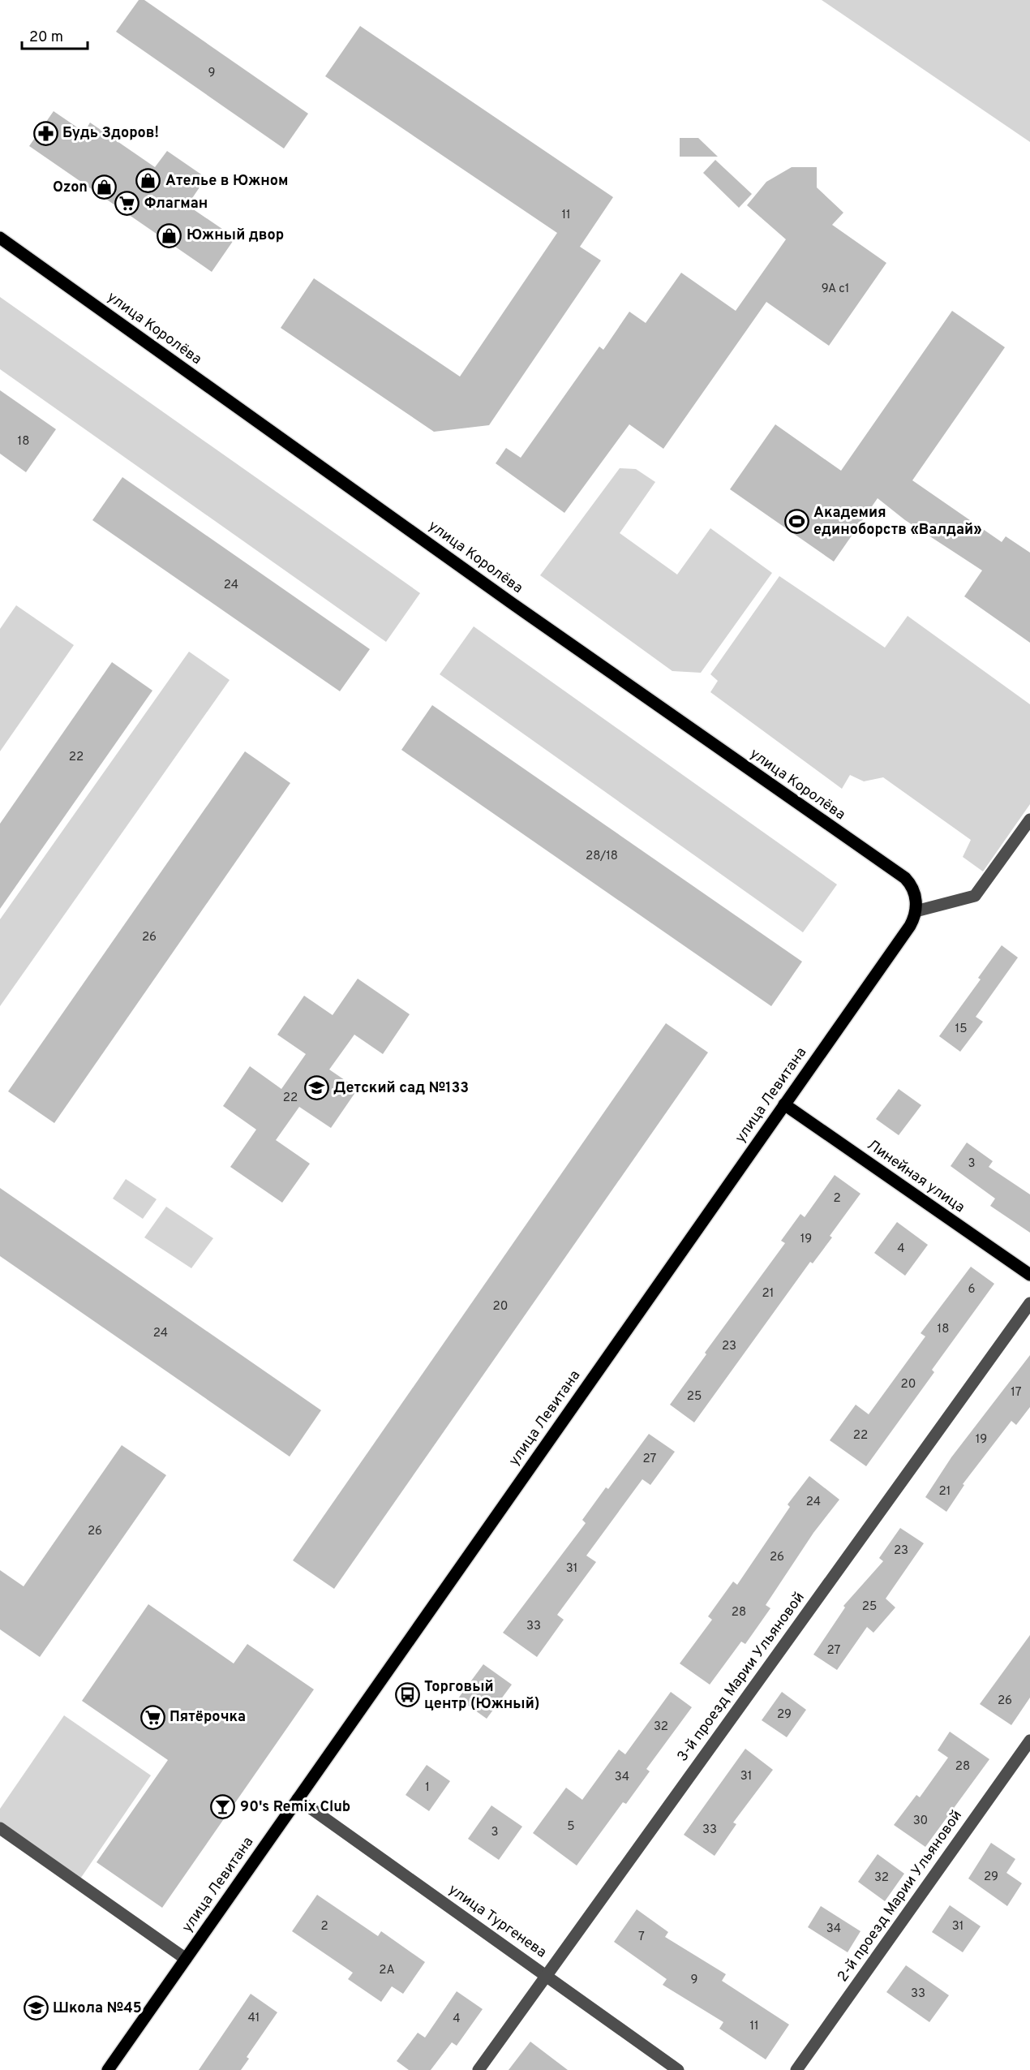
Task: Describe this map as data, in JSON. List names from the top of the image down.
{
  "streets": {
    "main road": ["улица Королёва", "улица Левитана", "Линейная улица"],
    "street": ["3-й проезд Марии Ульяновой", "2-й проезд Марии Ульяновой", "улица Тургенева"]
  },
  "crossings": [
    ["улица Королёва", "улица Левитана"],
    ["улица Левитана", "Линейная улица"],
    ["улица Левитана", "улица Тургенева"],
    ["3-й проезд Марии Ульяновой", "улица Тургенева"]
  ],
  "places": {
    "pharmacy": ["Будь Здоров!"],
    "shop": ["Ателье в Южном", "Ozon", "Южный двор"],
    "supermarket": ["Флагман", "Пятёрочка"],
    "sports": ["Академия единоборств «Валдай»"],
    "school or university": ["Детский сад №133", "Школа №45"],
    "bus stop": ["Торговый центр (Южный)"],
    "bar": ["90's Remix Club"]
  },
  "house_numbers": [
    "9",
    "11",
    "9А с1",
    "18",
    "24",
    "22",
    "28/18",
    "26",
    "15",
    "22",
    "3",
    "2",
    "19",
    "4",
    "6",
    "21",
    "20",
    "18",
    "24",
    "23",
    "20",
    "17",
    "25",
    "22",
    "19",
    "27",
    "21",
    "24",
    "26",
    "23",
    "26",
    "31",
    "25",
    "28",
    "33",
    "27",
    "26",
    "29",
    "32",
    "28",
    "31",
    "34",
    "1",
    "30",
    "5",
    "33",
    "3",
    "29",
    "32",
    "2",
    "31",
    "34",
    "7",
    "2А",
    "9",
    "33",
    "41",
    "4",
    "11"
  ],
  "scale_bar": "20 m"
}
